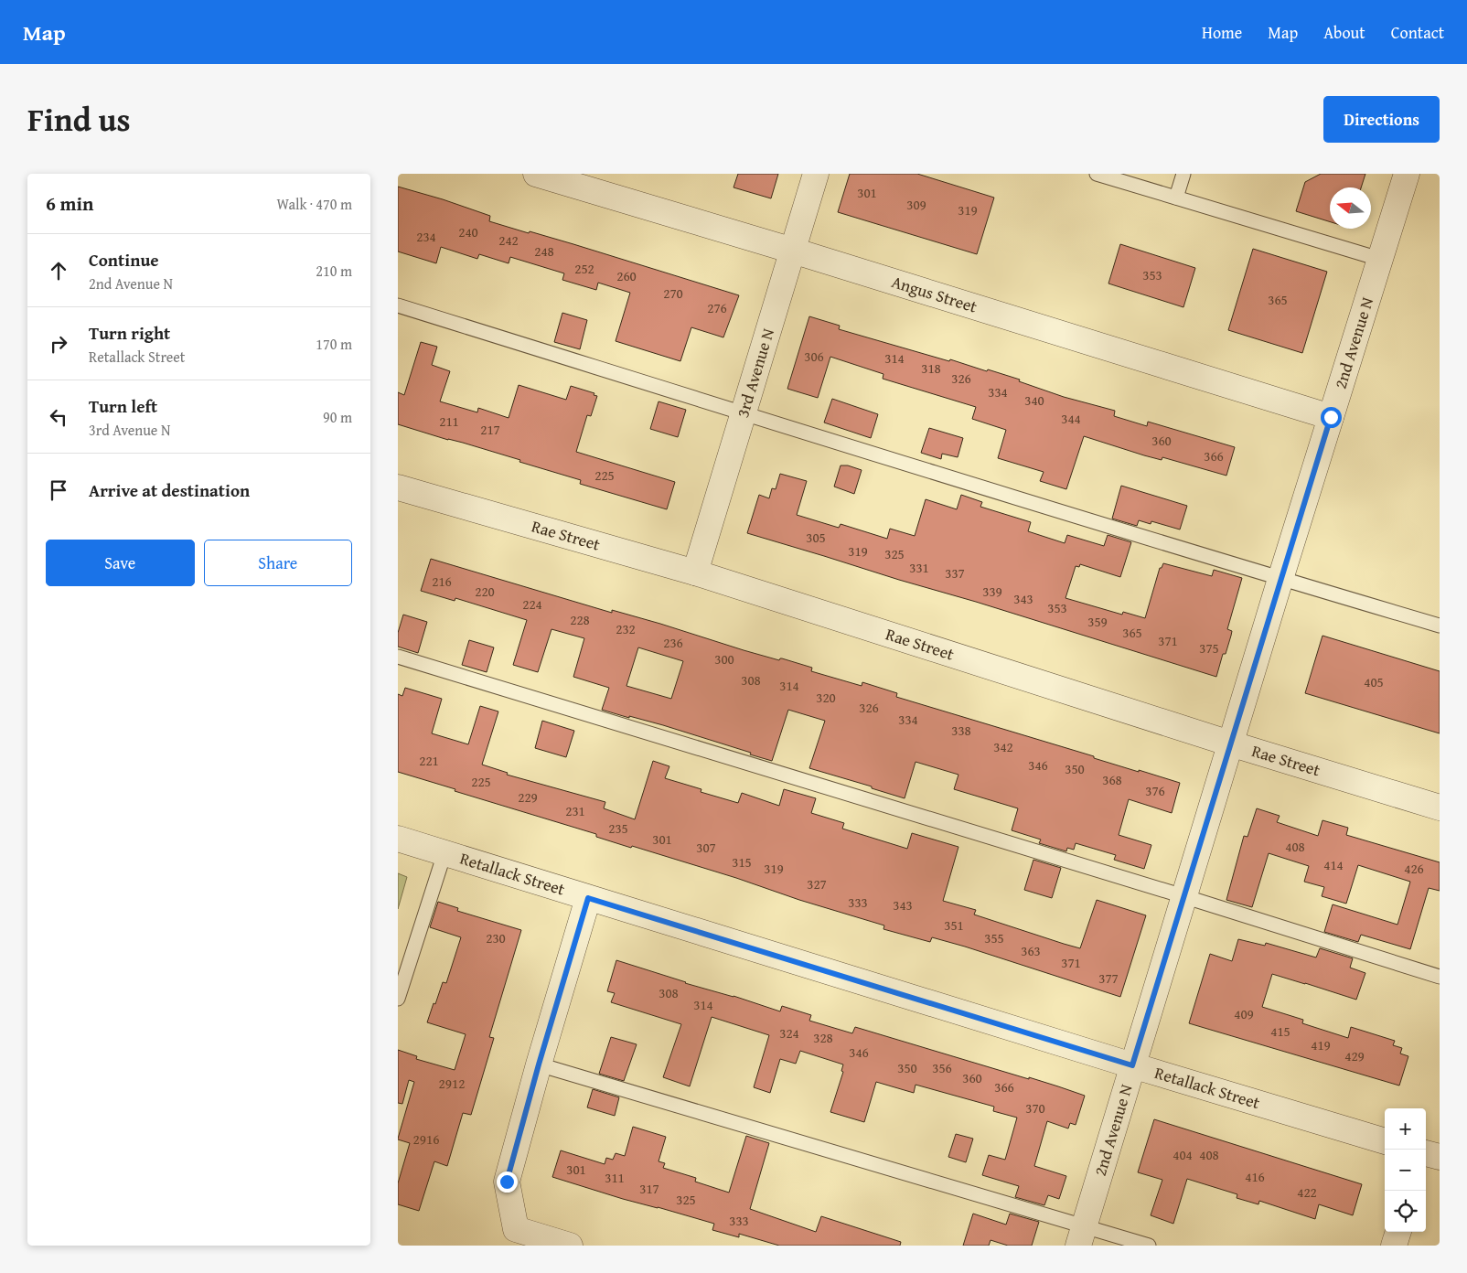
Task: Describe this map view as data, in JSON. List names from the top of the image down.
{
  "streets": {
    "street": [
      "Angus Street",
      "2nd Avenue N",
      "3rd Avenue N",
      "Rae Street",
      "Retallack Street"
    ]
  },
  "crossings": [
    ["Angus Street", "2nd Avenue N"],
    ["Angus Street", "3rd Avenue N"],
    ["2nd Avenue N", "Rae Street"],
    ["2nd Avenue N", "Retallack Street"],
    ["3rd Avenue N", "Rae Street"]
  ],
  "house_numbers": [
    "301",
    "309",
    "319",
    "240",
    "234",
    "242",
    "248",
    "252",
    "353",
    "260",
    "270",
    "365",
    "276",
    "306",
    "314",
    "318",
    "326",
    "334",
    "340",
    "344",
    "211",
    "217",
    "360",
    "366",
    "225",
    "305",
    "319",
    "325",
    "331",
    "337",
    "216",
    "220",
    "339",
    "343",
    "224",
    "353",
    "228",
    "359",
    "232",
    "365",
    "371",
    "236",
    "375",
    "300",
    "308",
    "405",
    "314",
    "320",
    "326",
    "334",
    "338",
    "342",
    "221",
    "346",
    "350",
    "368",
    "225",
    "376",
    "229",
    "231",
    "235",
    "301",
    "408",
    "307",
    "315",
    "414",
    "319",
    "426",
    "327",
    "333",
    "343",
    "351",
    "230",
    "355",
    "363",
    "371",
    "377",
    "308",
    "314",
    "409",
    "415",
    "324",
    "328",
    "419",
    "346",
    "429",
    "350",
    "356",
    "360",
    "2912",
    "366",
    "370",
    "2916",
    "404",
    "408",
    "301",
    "416",
    "311",
    "317",
    "422",
    "325",
    "333"
  ],
  "north": "left",
  "page": {
    "header": "Map",
    "nav": [
      "Home",
      "Map",
      "About",
      "Contact"
    ],
    "title": "Find us",
    "buttons": [
      "Directions",
      ["Save", "Share"]
    ],
    "heading": ["6 min", "Walk · 470 m"],
    "list": [
      ["Continue", "2nd Avenue N", "210 m"],
      ["Turn right", "Retallack Street", "170 m"],
      ["Turn left", "3rd Avenue N", "90 m"],
      "Arrive at destination"
    ],
    "map_buttons": ["+", "−"]
  }
}
